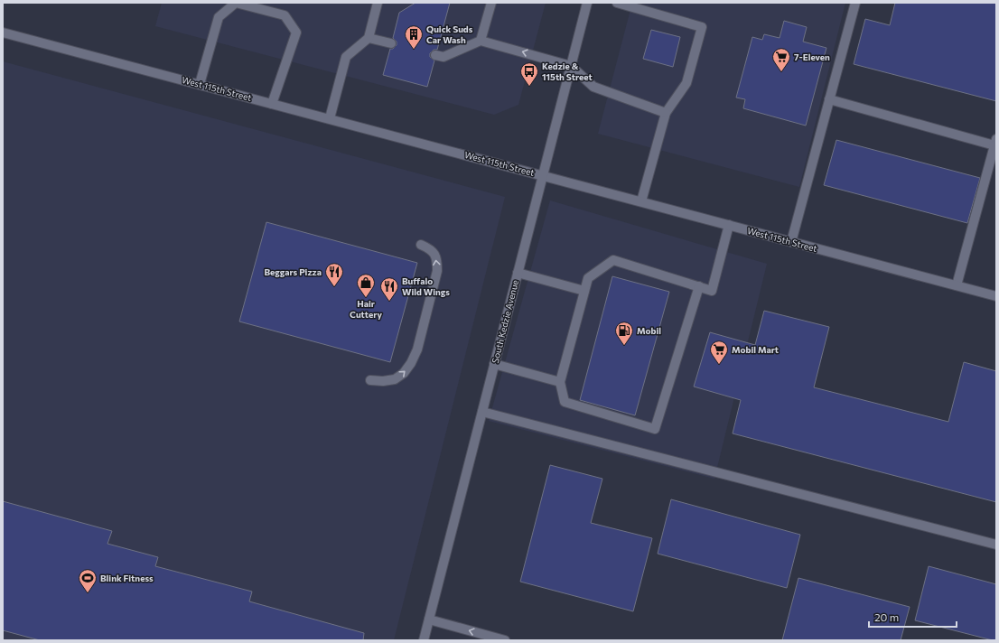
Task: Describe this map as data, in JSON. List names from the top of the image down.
{
  "streets": {
    "street": ["West 115th Street", "South Kedzie Avenue"]
  },
  "crossings": [
    ["West 115th Street", "South Kedzie Avenue"]
  ],
  "places": {
    "building": ["Quick Suds Car Wash"],
    "supermarket": ["7-Eleven", "Mobil Mart"],
    "bus stop": ["Kedzie & 115th Street"],
    "restaurant": ["Beggars Pizza", "Buffalo Wild Wings"],
    "shop": ["Hair Cuttery"],
    "fuel station": ["Mobil"],
    "sports": ["Blink Fitness"]
  },
  "scale_bar": "20 m"
}
